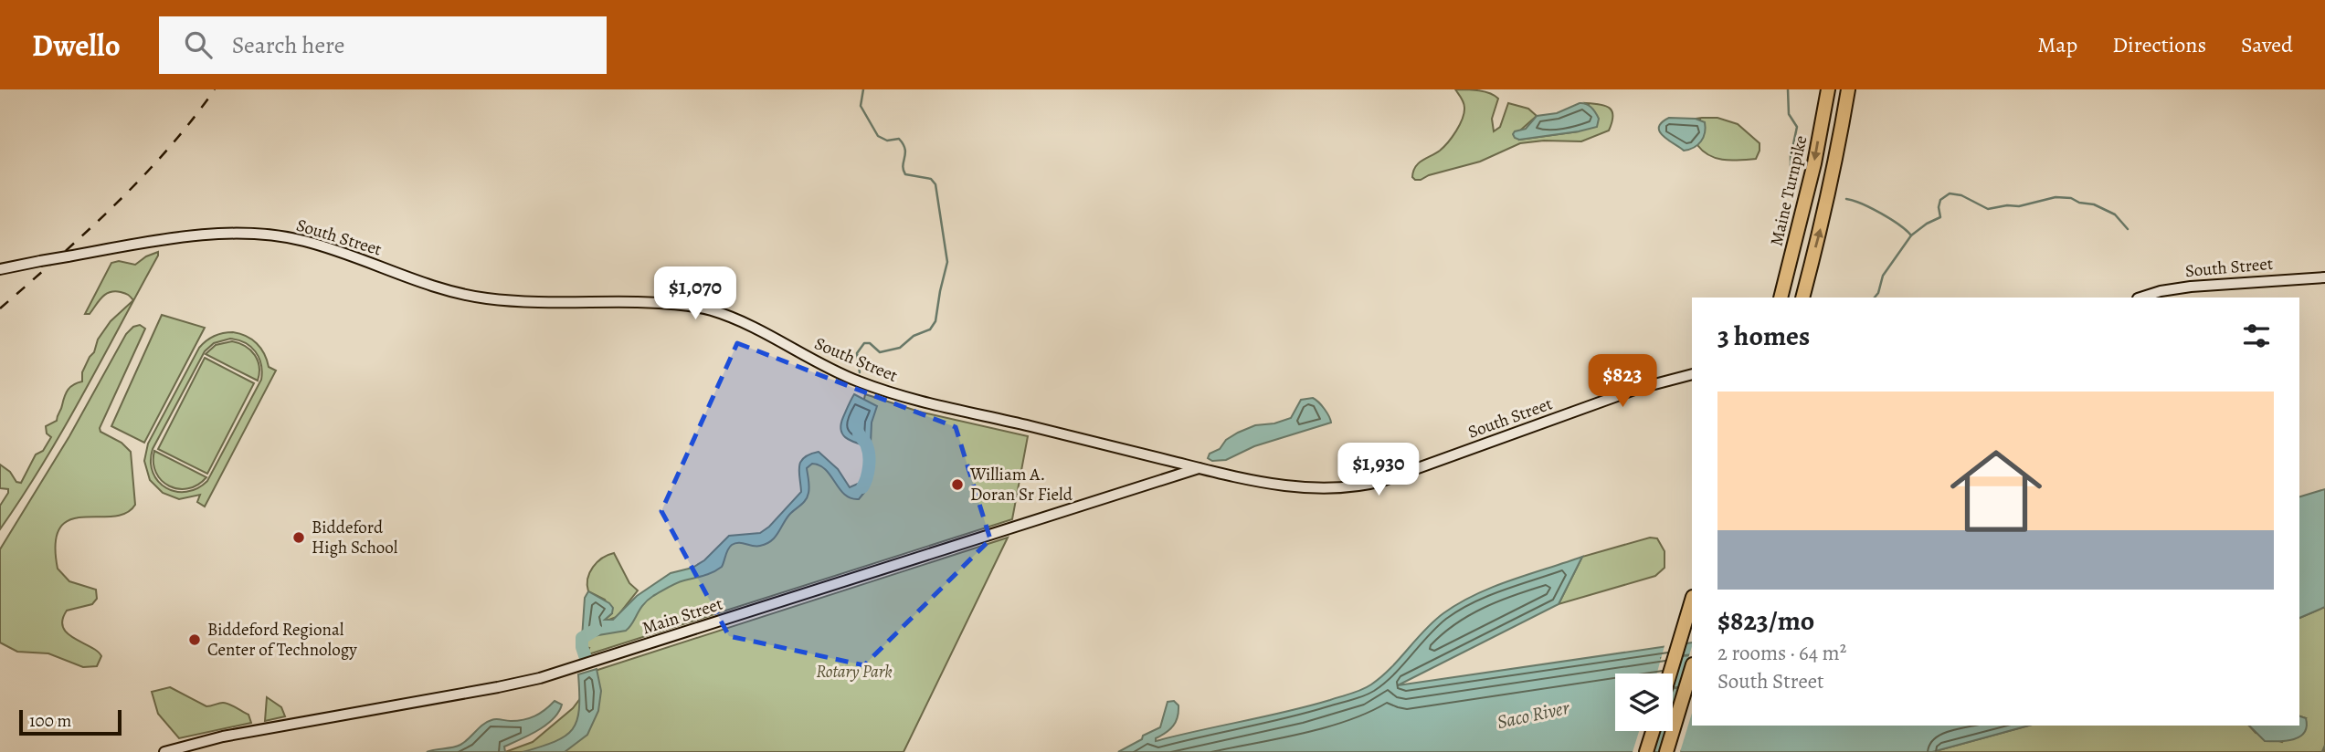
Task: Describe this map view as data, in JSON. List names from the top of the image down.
{
  "streets": {
    "highway": ["Maine Turnpike"],
    "street": ["South Street", "Main Street"]
  },
  "crossings": [
    ["South Street", "Main Street"]
  ],
  "water": ["Saco River"],
  "parks": ["Rotary Park"],
  "places": ["William A. Doran Sr Field", "Biddeford High School", "Biddeford Regional Center of Technology"],
  "scale_bar": "100 m",
  "page": {
    "header": "Dwello",
    "search": "Search here",
    "nav": ["Map", "Directions", "Saved"],
    "price": ["$1,070", "$823", "$1,930"],
    "heading": "3 homes",
    "list": [
      {
        "name": "$823/mo",
        "note": "2 rooms · 64 m² · South Street"
      }
    ],
    "scale": "100 m"
  }
}
